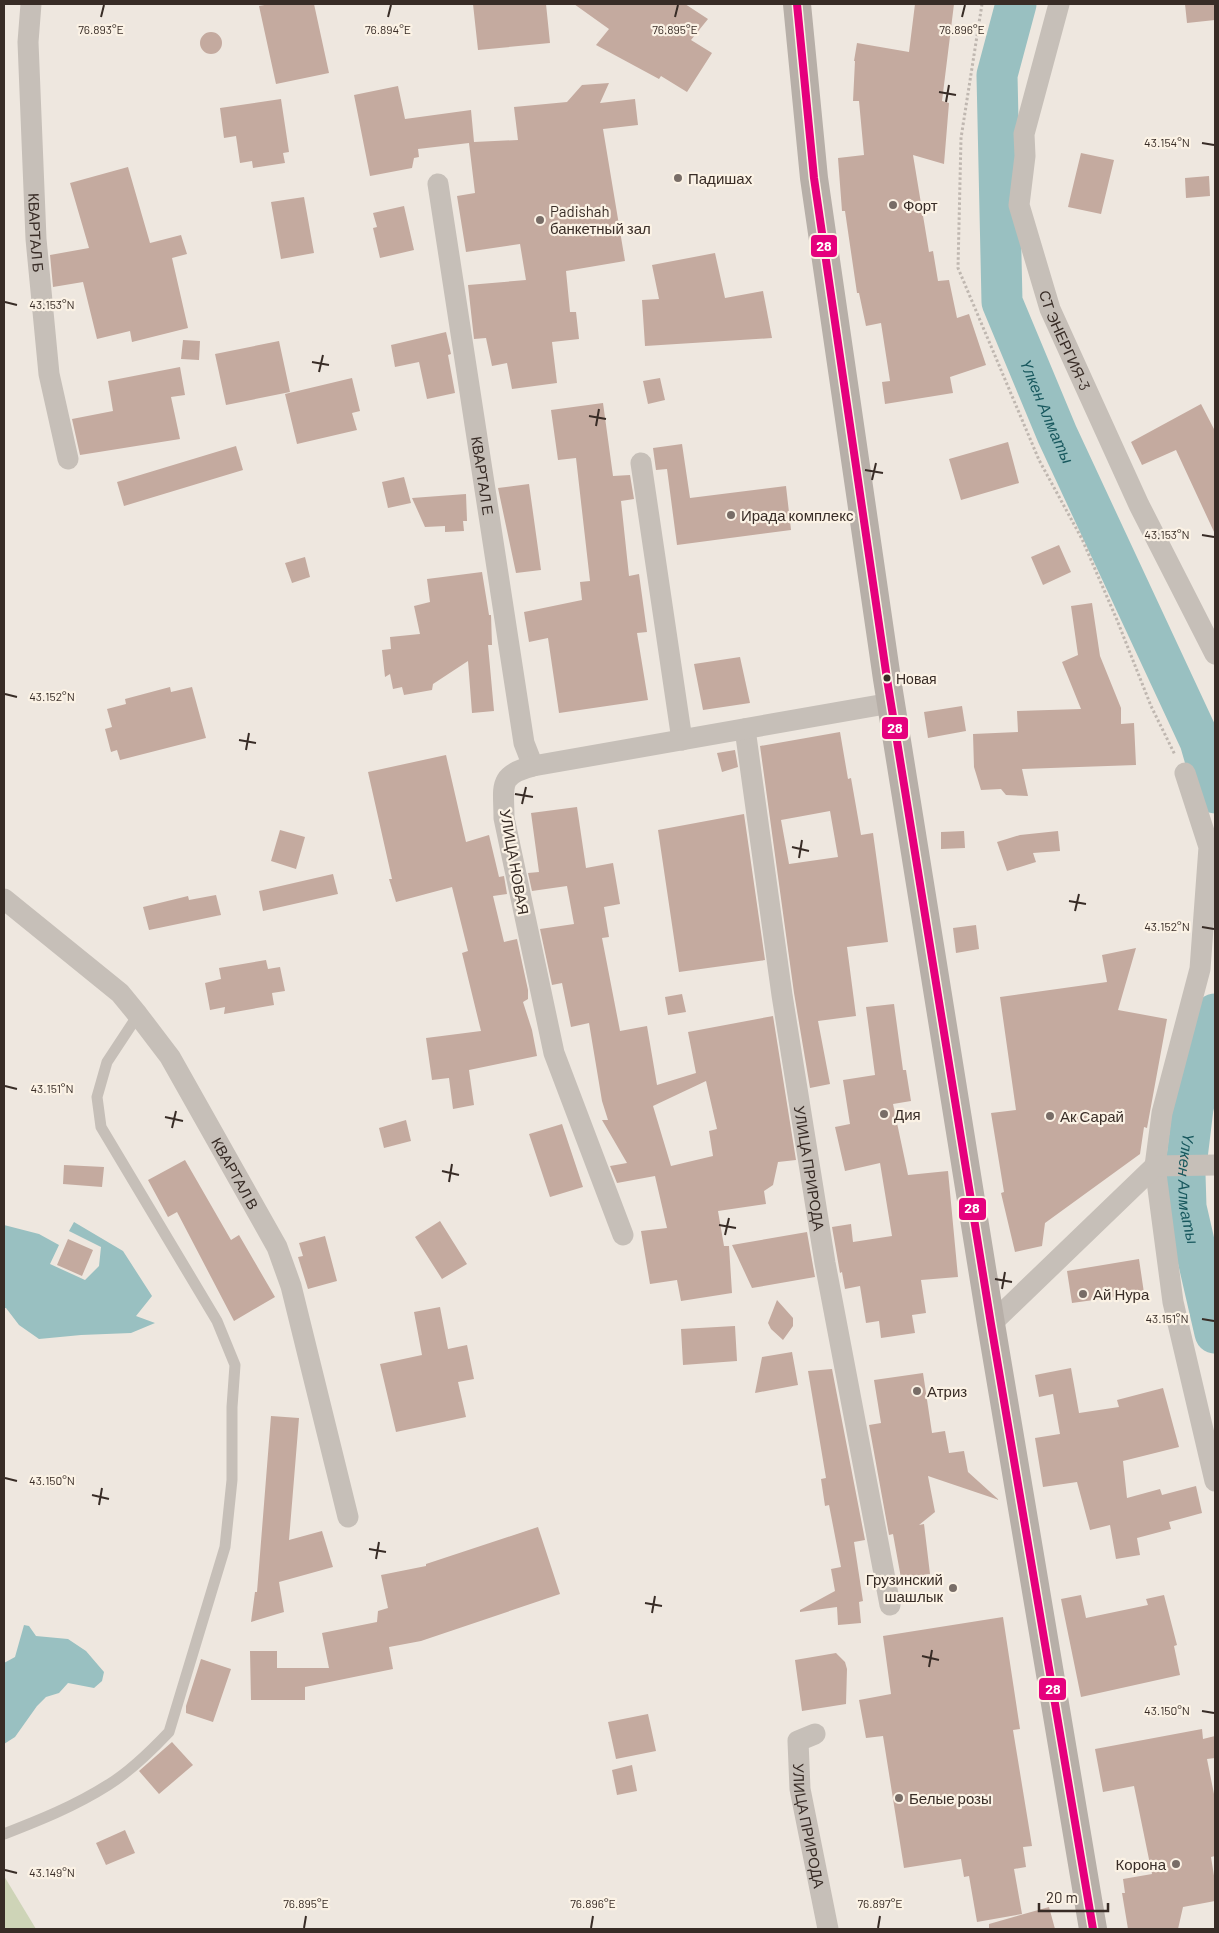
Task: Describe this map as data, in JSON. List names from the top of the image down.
{
  "streets": {
    "street": [
      "КВАРТАЛ Б",
      "СТ ЭНЕРГИЯ-3",
      "КВАРТАЛ Е",
      "УЛИЦА НОВАЯ",
      "УЛИЦА ПРИРОДА",
      "КВАРТАЛ В"
    ]
  },
  "crossings": [
    ["КВАРТАЛ Е", "УЛИЦА НОВАЯ"],
    ["УЛИЦА НОВАЯ", "УЛИЦА ПРИРОДА"]
  ],
  "water": ["Үлкен Алматы"],
  "places": [
    "Падишах",
    "Форт",
    "Padishah банкетный зал",
    "Ирада комплекс",
    "Новая",
    "Дия",
    "Ак Сарай",
    "Ай Нура",
    "Атриз",
    "Грузинский шашлык",
    "Белые розы",
    "Корона"
  ],
  "lines": ["transit line 28"],
  "scale_bar": "20 m",
  "coordinates": [
    "76.893°E",
    "76.894°E",
    "76.895°E",
    "76.896°E",
    "43.154°N",
    "43.153°N",
    "43.152°N",
    "43.151°N",
    "43.150°N",
    "43.149°N",
    "76.897°E"
  ]
}
